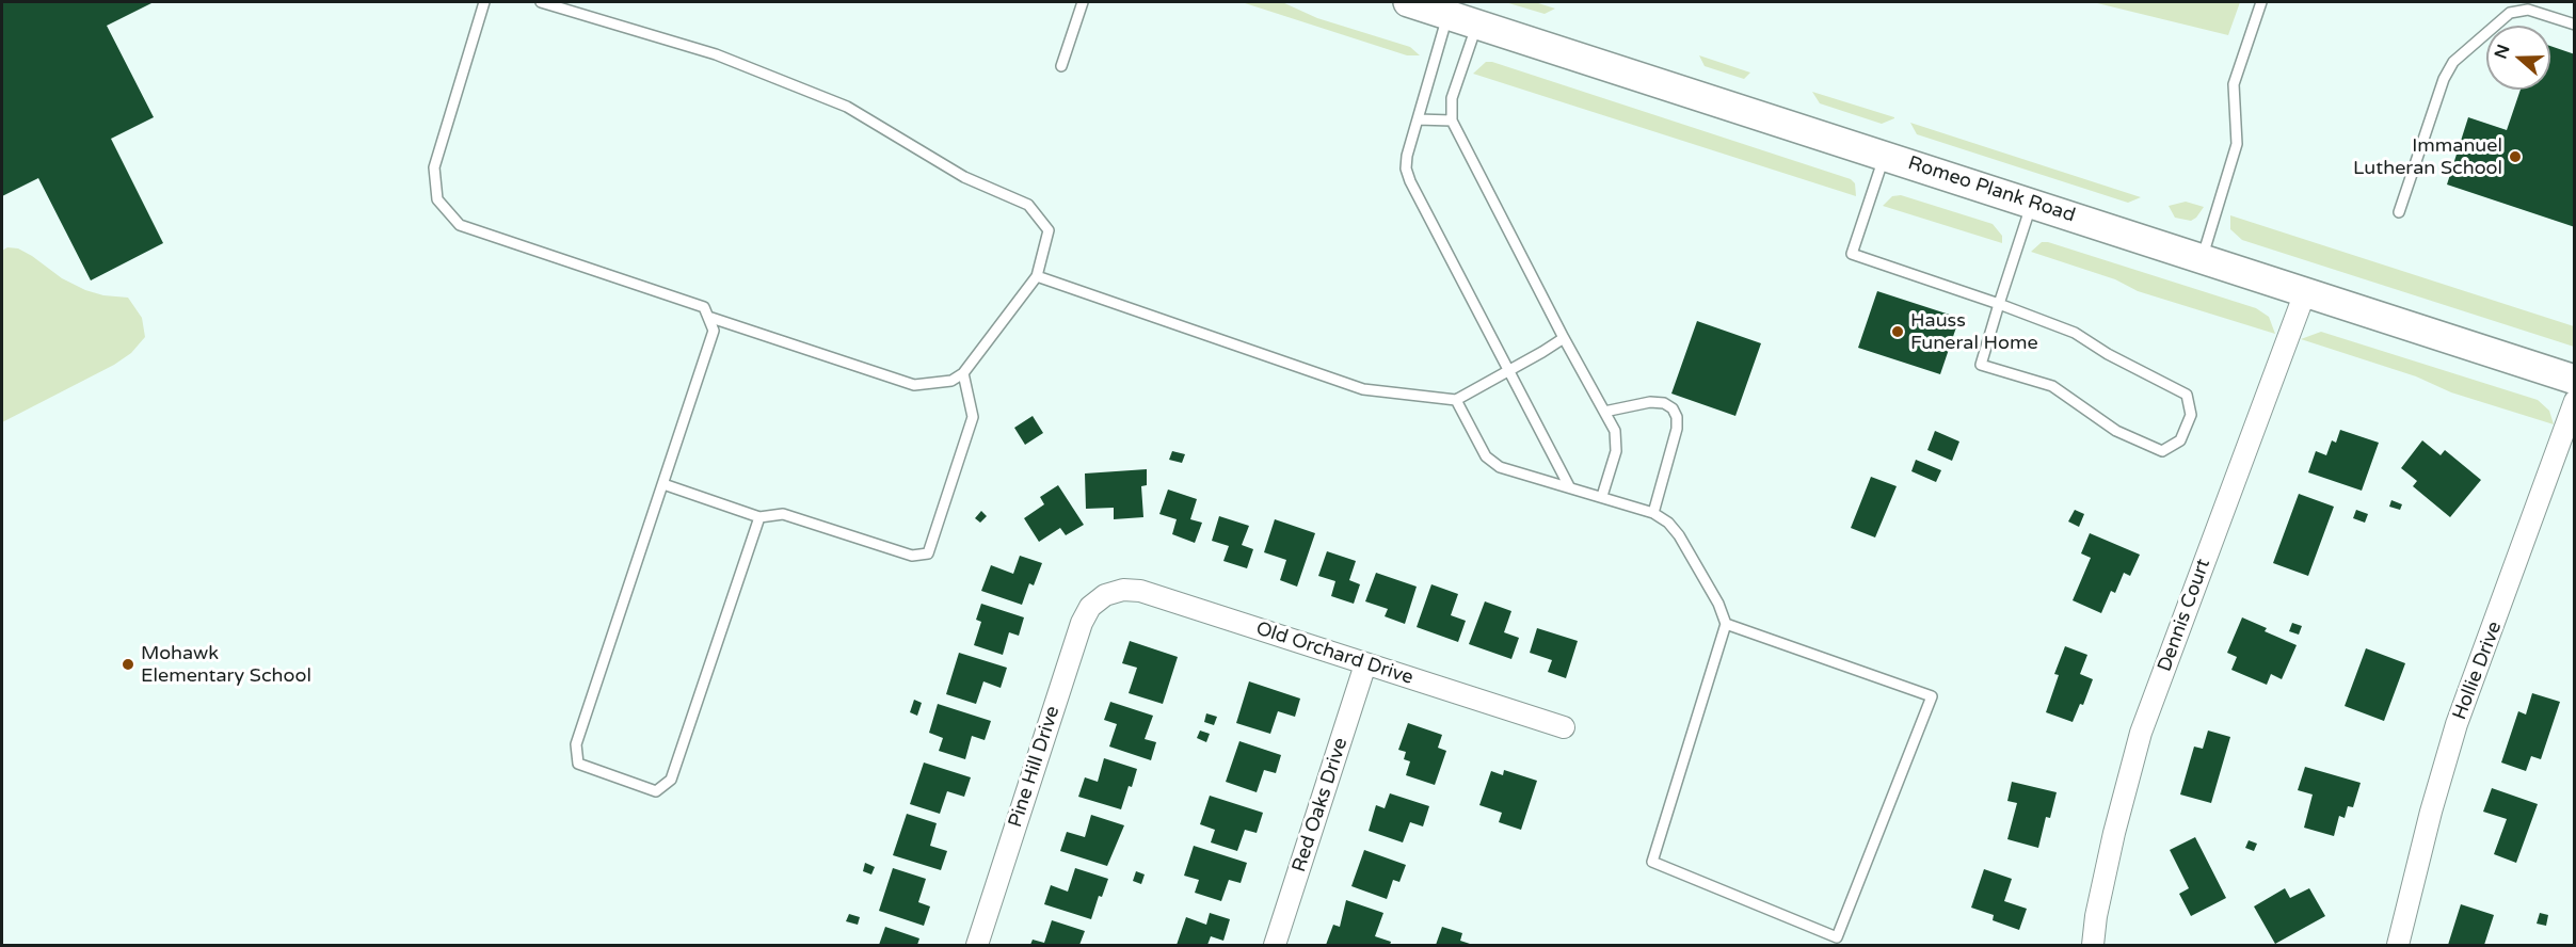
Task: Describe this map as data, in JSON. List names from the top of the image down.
{
  "streets": {
    "main road": ["Romeo Plank Road"],
    "street": [
      "Dennis Court",
      "Old Orchard Drive",
      "Hollie Drive",
      "Pine Hill Drive",
      "Red Oaks Drive"
    ]
  },
  "crossings": [
    ["Romeo Plank Road", "Dennis Court"],
    ["Old Orchard Drive", "Pine Hill Drive"],
    ["Old Orchard Drive", "Red Oaks Drive"]
  ],
  "places": ["Immanuel Lutheran School", "Hauss Funeral Home", "Mohawk Elementary School"],
  "north": "left"
}
